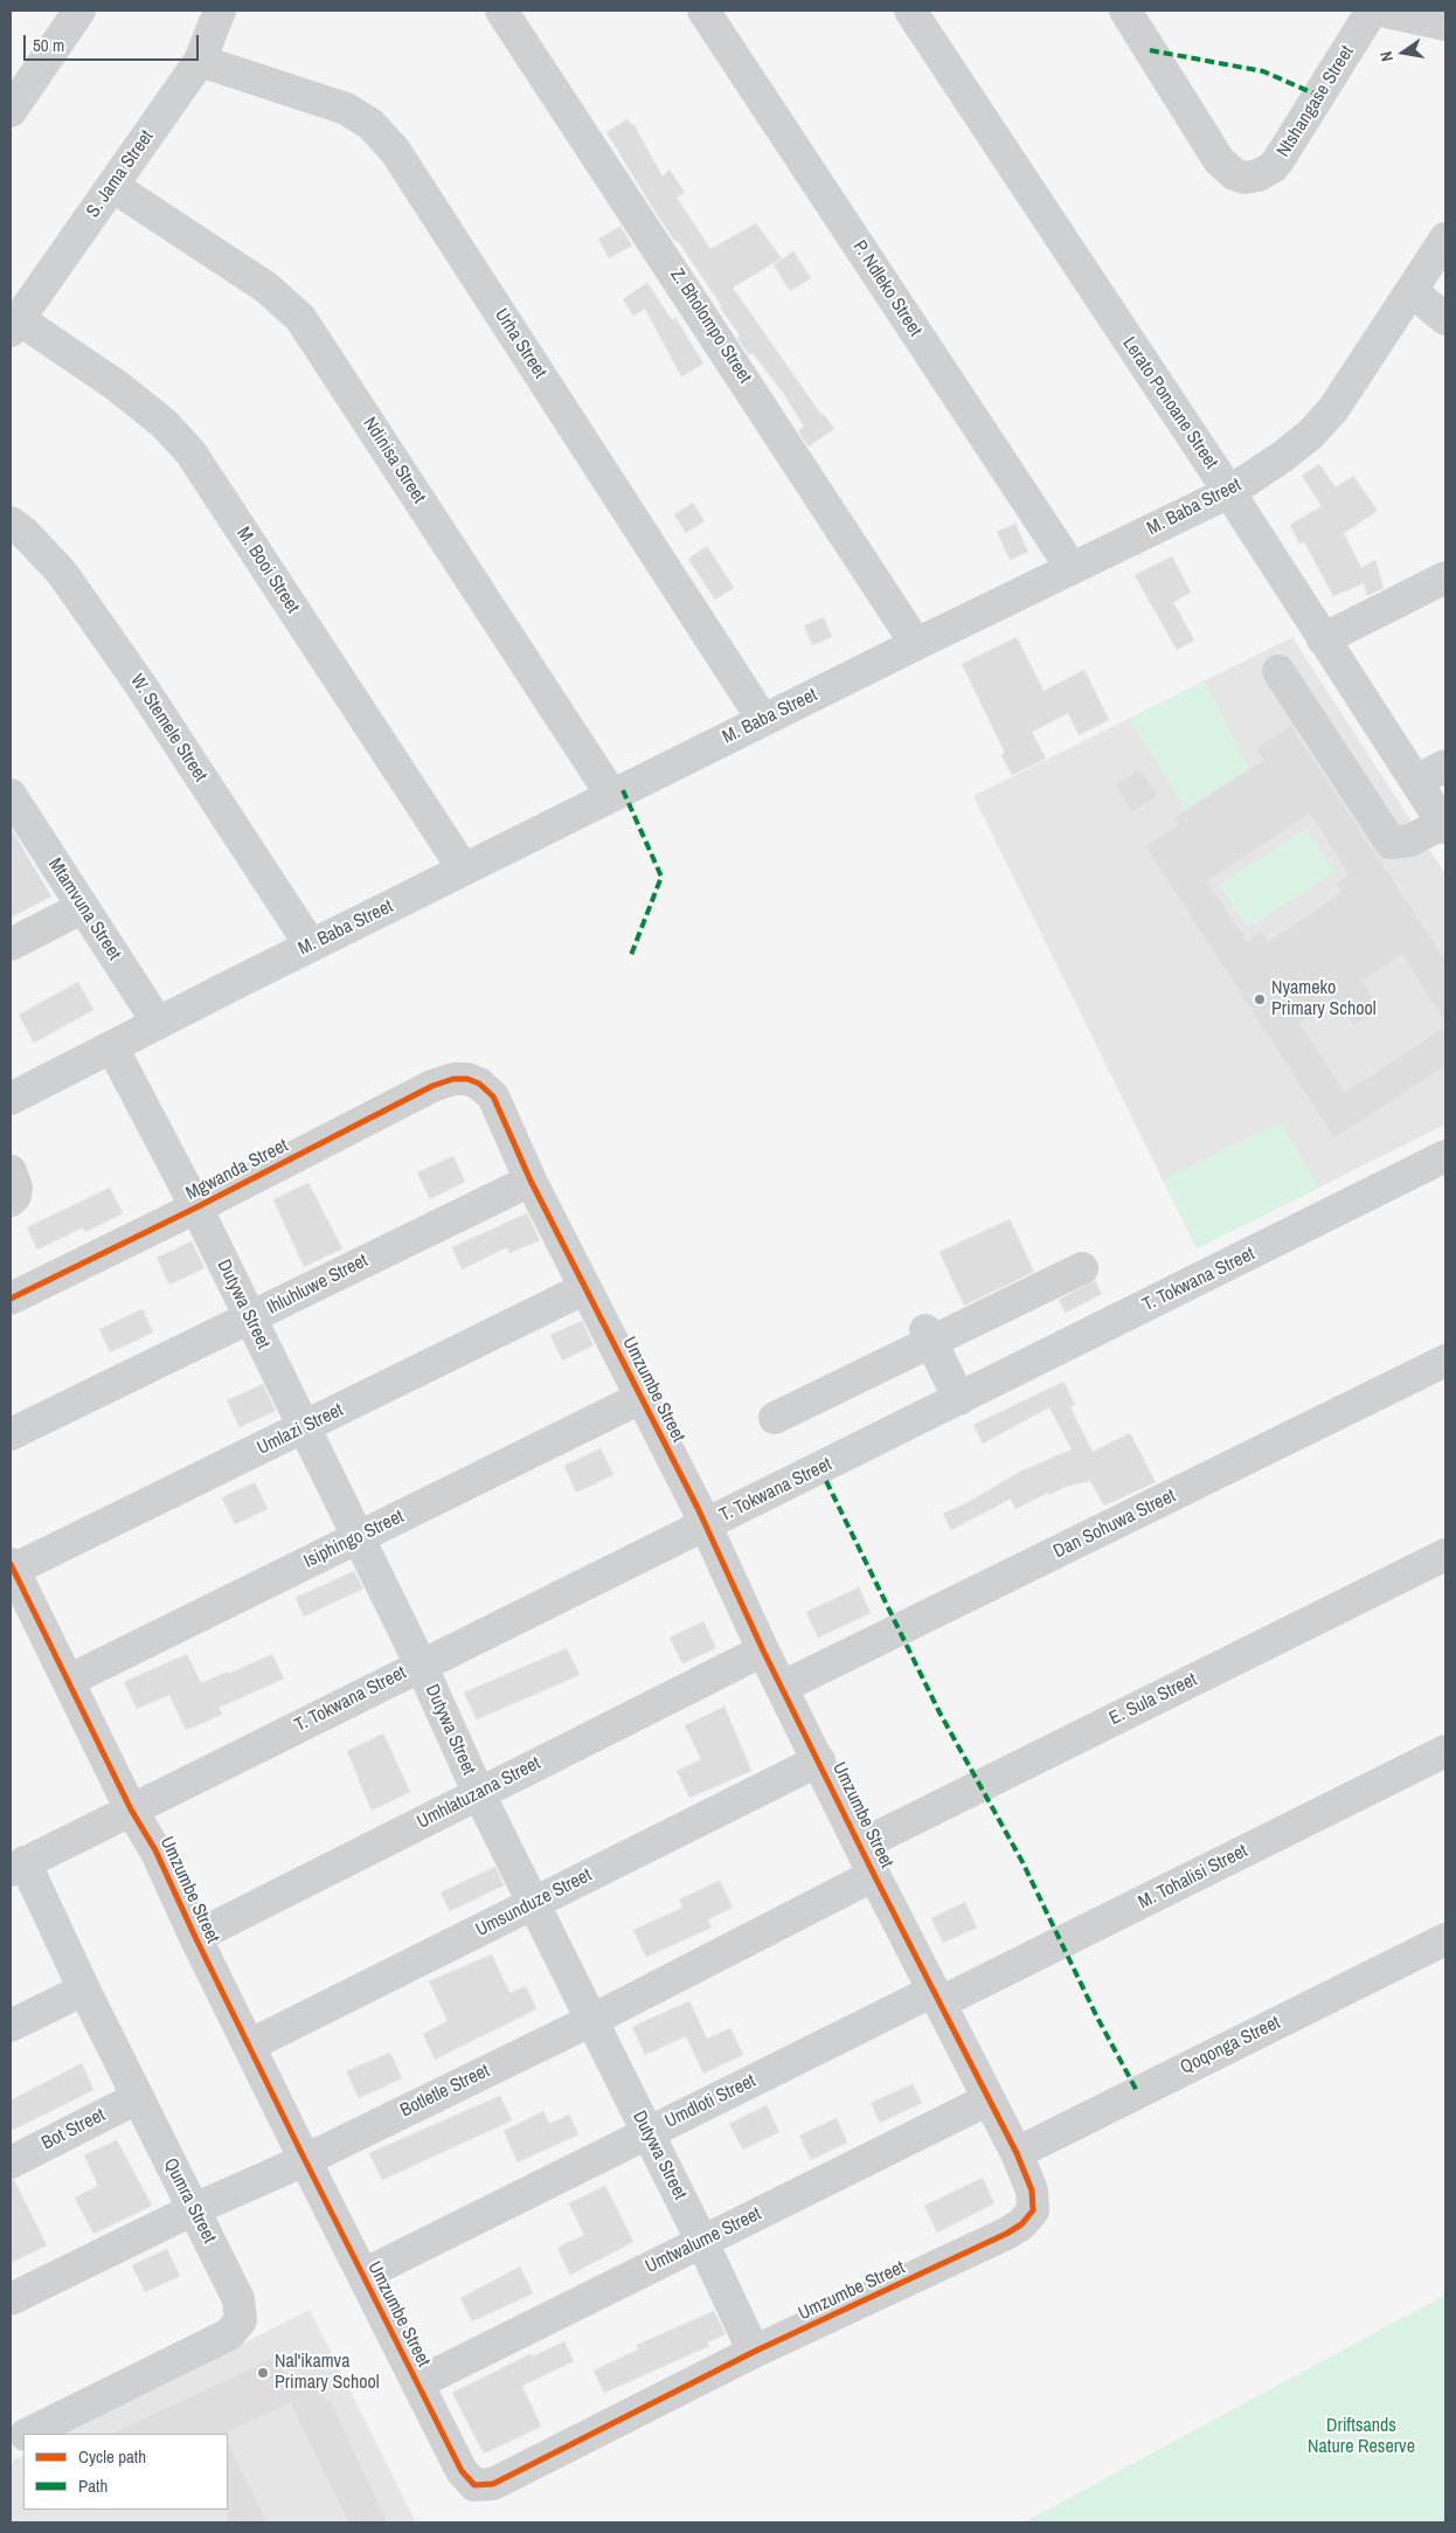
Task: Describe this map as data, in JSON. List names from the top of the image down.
{
  "streets": {
    "street": [
      "Ntshangase Street",
      "S. Jama Street",
      "P. Ndleko Street",
      "Z. Bholompo Street",
      "Urha Street",
      "Lerato Ponoane Street",
      "Ndinisa Street",
      "M. Baba Street",
      "M. Booi Street",
      "W. Stemele Street",
      "Mtamvuna Street",
      "Mgwanda Street",
      "T. Tokwana Street",
      "Ihluhluwe Street",
      "Dutywa Street",
      "Umzumbe Street",
      "Umlazi Street",
      "Dan Sohuwa Street",
      "Isiphingo Street",
      "E. Sula Street",
      "Umhlatuzana Street",
      "M. Tohalisi Street",
      "Umsunduze Street",
      "Qoqonga Street",
      "Botletle Street",
      "Umdloti Street",
      "Bot Street",
      "Qumra Street",
      "Umtwalume Street"
    ]
  },
  "crossings": [
    ["S. Jama Street", "Urha Street"],
    ["S. Jama Street", "Ndinisa Street"],
    ["S. Jama Street", "M. Booi Street"],
    ["P. Ndleko Street", "M. Baba Street"],
    ["Z. Bholompo Street", "M. Baba Street"],
    ["Urha Street", "M. Baba Street"],
    ["Lerato Ponoane Street", "M. Baba Street"],
    ["Ndinisa Street", "M. Baba Street"],
    ["M. Baba Street", "M. Booi Street"],
    ["M. Baba Street", "W. Stemele Street"],
    ["M. Baba Street", "Mtamvuna Street"],
    ["M. Baba Street", "Dutywa Street"],
    ["Mgwanda Street", "Dutywa Street"],
    ["Mgwanda Street", "Umzumbe Street"],
    ["T. Tokwana Street", "Dutywa Street"],
    ["T. Tokwana Street", "Umzumbe Street"],
    ["T. Tokwana Street", "Qumra Street"],
    ["Ihluhluwe Street", "Dutywa Street"],
    ["Ihluhluwe Street", "Umzumbe Street"],
    ["Dutywa Street", "Umzumbe Street"],
    ["Dutywa Street", "Umlazi Street"],
    ["Dutywa Street", "Isiphingo Street"],
    ["Dutywa Street", "Umhlatuzana Street"],
    ["Dutywa Street", "Umsunduze Street"],
    ["Dutywa Street", "Botletle Street"],
    ["Dutywa Street", "Umdloti Street"],
    ["Dutywa Street", "Umtwalume Street"],
    ["Umzumbe Street", "Umlazi Street"],
    ["Umzumbe Street", "Dan Sohuwa Street"],
    ["Umzumbe Street", "Isiphingo Street"],
    ["Umzumbe Street", "E. Sula Street"],
    ["Umzumbe Street", "Umhlatuzana Street"],
    ["Umzumbe Street", "M. Tohalisi Street"],
    ["Umzumbe Street", "Umsunduze Street"],
    ["Umzumbe Street", "Qoqonga Street"],
    ["Umzumbe Street", "Botletle Street"],
    ["Umzumbe Street", "Umdloti Street"],
    ["Umzumbe Street", "Umtwalume Street"],
    ["M. Tohalisi Street", "Umdloti Street"],
    ["Botletle Street", "Qumra Street"],
    ["Bot Street", "Qumra Street"]
  ],
  "parks": ["Driftsands Nature Reserve"],
  "places": ["Nyameko Primary School", "Nal'ikamva Primary School"],
  "legend": ["Cycle path", "Path"],
  "scale_bar": "50 m",
  "north": "left"
}
